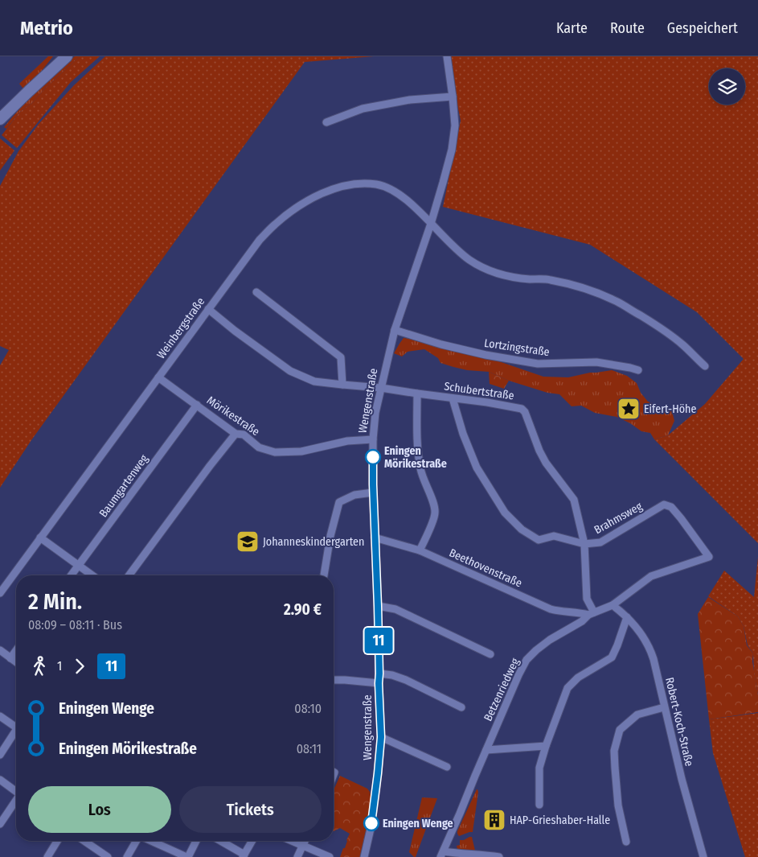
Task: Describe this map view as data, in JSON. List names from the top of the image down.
{
  "streets": {
    "street": [
      "Weinbergstraße",
      "Lortzingstraße",
      "Schubertstraße",
      "Wengenstraße",
      "Mörikestraße",
      "Baumgartenweg",
      "Brahmsweg",
      "Beethovenstraße",
      "Betzenriedweg",
      "Robert-Koch-Straße"
    ]
  },
  "crossings": [
    ["Weinbergstraße", "Schubertstraße"],
    ["Weinbergstraße", "Wengenstraße"],
    ["Weinbergstraße", "Mörikestraße"],
    ["Lortzingstraße", "Wengenstraße"],
    ["Schubertstraße", "Wengenstraße"],
    ["Schubertstraße", "Brahmsweg"],
    ["Schubertstraße", "Beethovenstraße"],
    ["Schubertstraße", "Betzenriedweg"],
    ["Wengenstraße", "Mörikestraße"],
    ["Wengenstraße", "Beethovenstraße"],
    ["Mörikestraße", "Baumgartenweg"],
    ["Brahmsweg", "Betzenriedweg"],
    ["Beethovenstraße", "Betzenriedweg"],
    ["Betzenriedweg", "Robert-Koch-Straße"]
  ],
  "places": {
    "place": ["Eifert-Höhe"],
    "other": ["Eningen Mörikestraße", "Eningen Wenge"],
    "school or university": ["Johanneskindergarten"],
    "building": ["HAP-Grieshaber-Halle"]
  },
  "lines": ["bus line 11"],
  "page": {
    "header": "Metrio",
    "nav": ["Karte", "Route", "Gespeichert"],
    "on_map": "11",
    "heading": ["2 Min.", "08:09 – 08:11 · Bus", "2.90 €"],
    "legs": ["1", "11"],
    "list": [
      {
        "name": "Eningen Wenge",
        "value": "08:10"
      },
      {
        "name": "Eningen Mörikestraße",
        "value": "08:11"
      }
    ],
    "buttons": ["Los", "Tickets"]
  }
}
